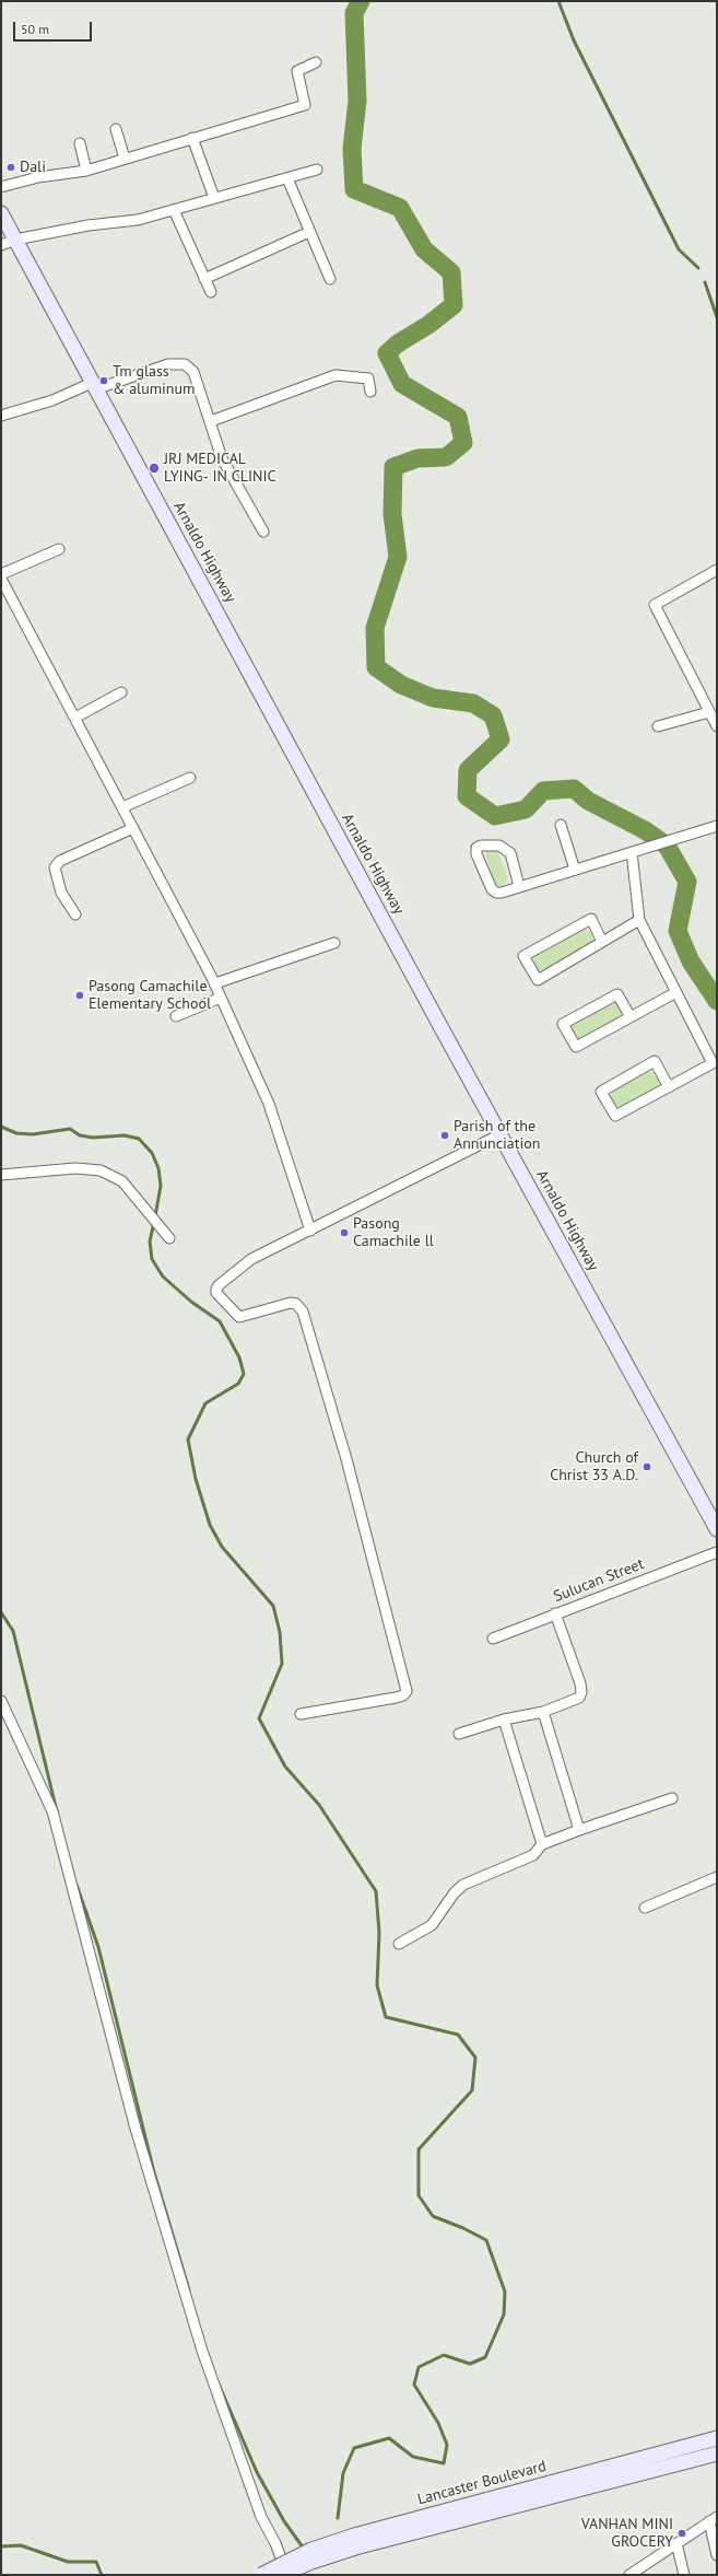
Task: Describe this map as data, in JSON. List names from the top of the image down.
{
  "streets": {
    "main road": ["Arnaldo Highway", "Lancaster Boulevard"],
    "street": ["Sulucan Street"]
  },
  "places": [
    "Dali",
    "Tm glass & aluminum",
    "JRJ MEDICAL LYING- IN CLINIC",
    "Pasong Camachile Elementary School",
    "Parish of the Annunciation",
    "Pasong Camachile ll",
    "Church of Christ 33 A.D.",
    "VANHAN MINI GROCERY"
  ],
  "scale_bar": "50 m"
}
